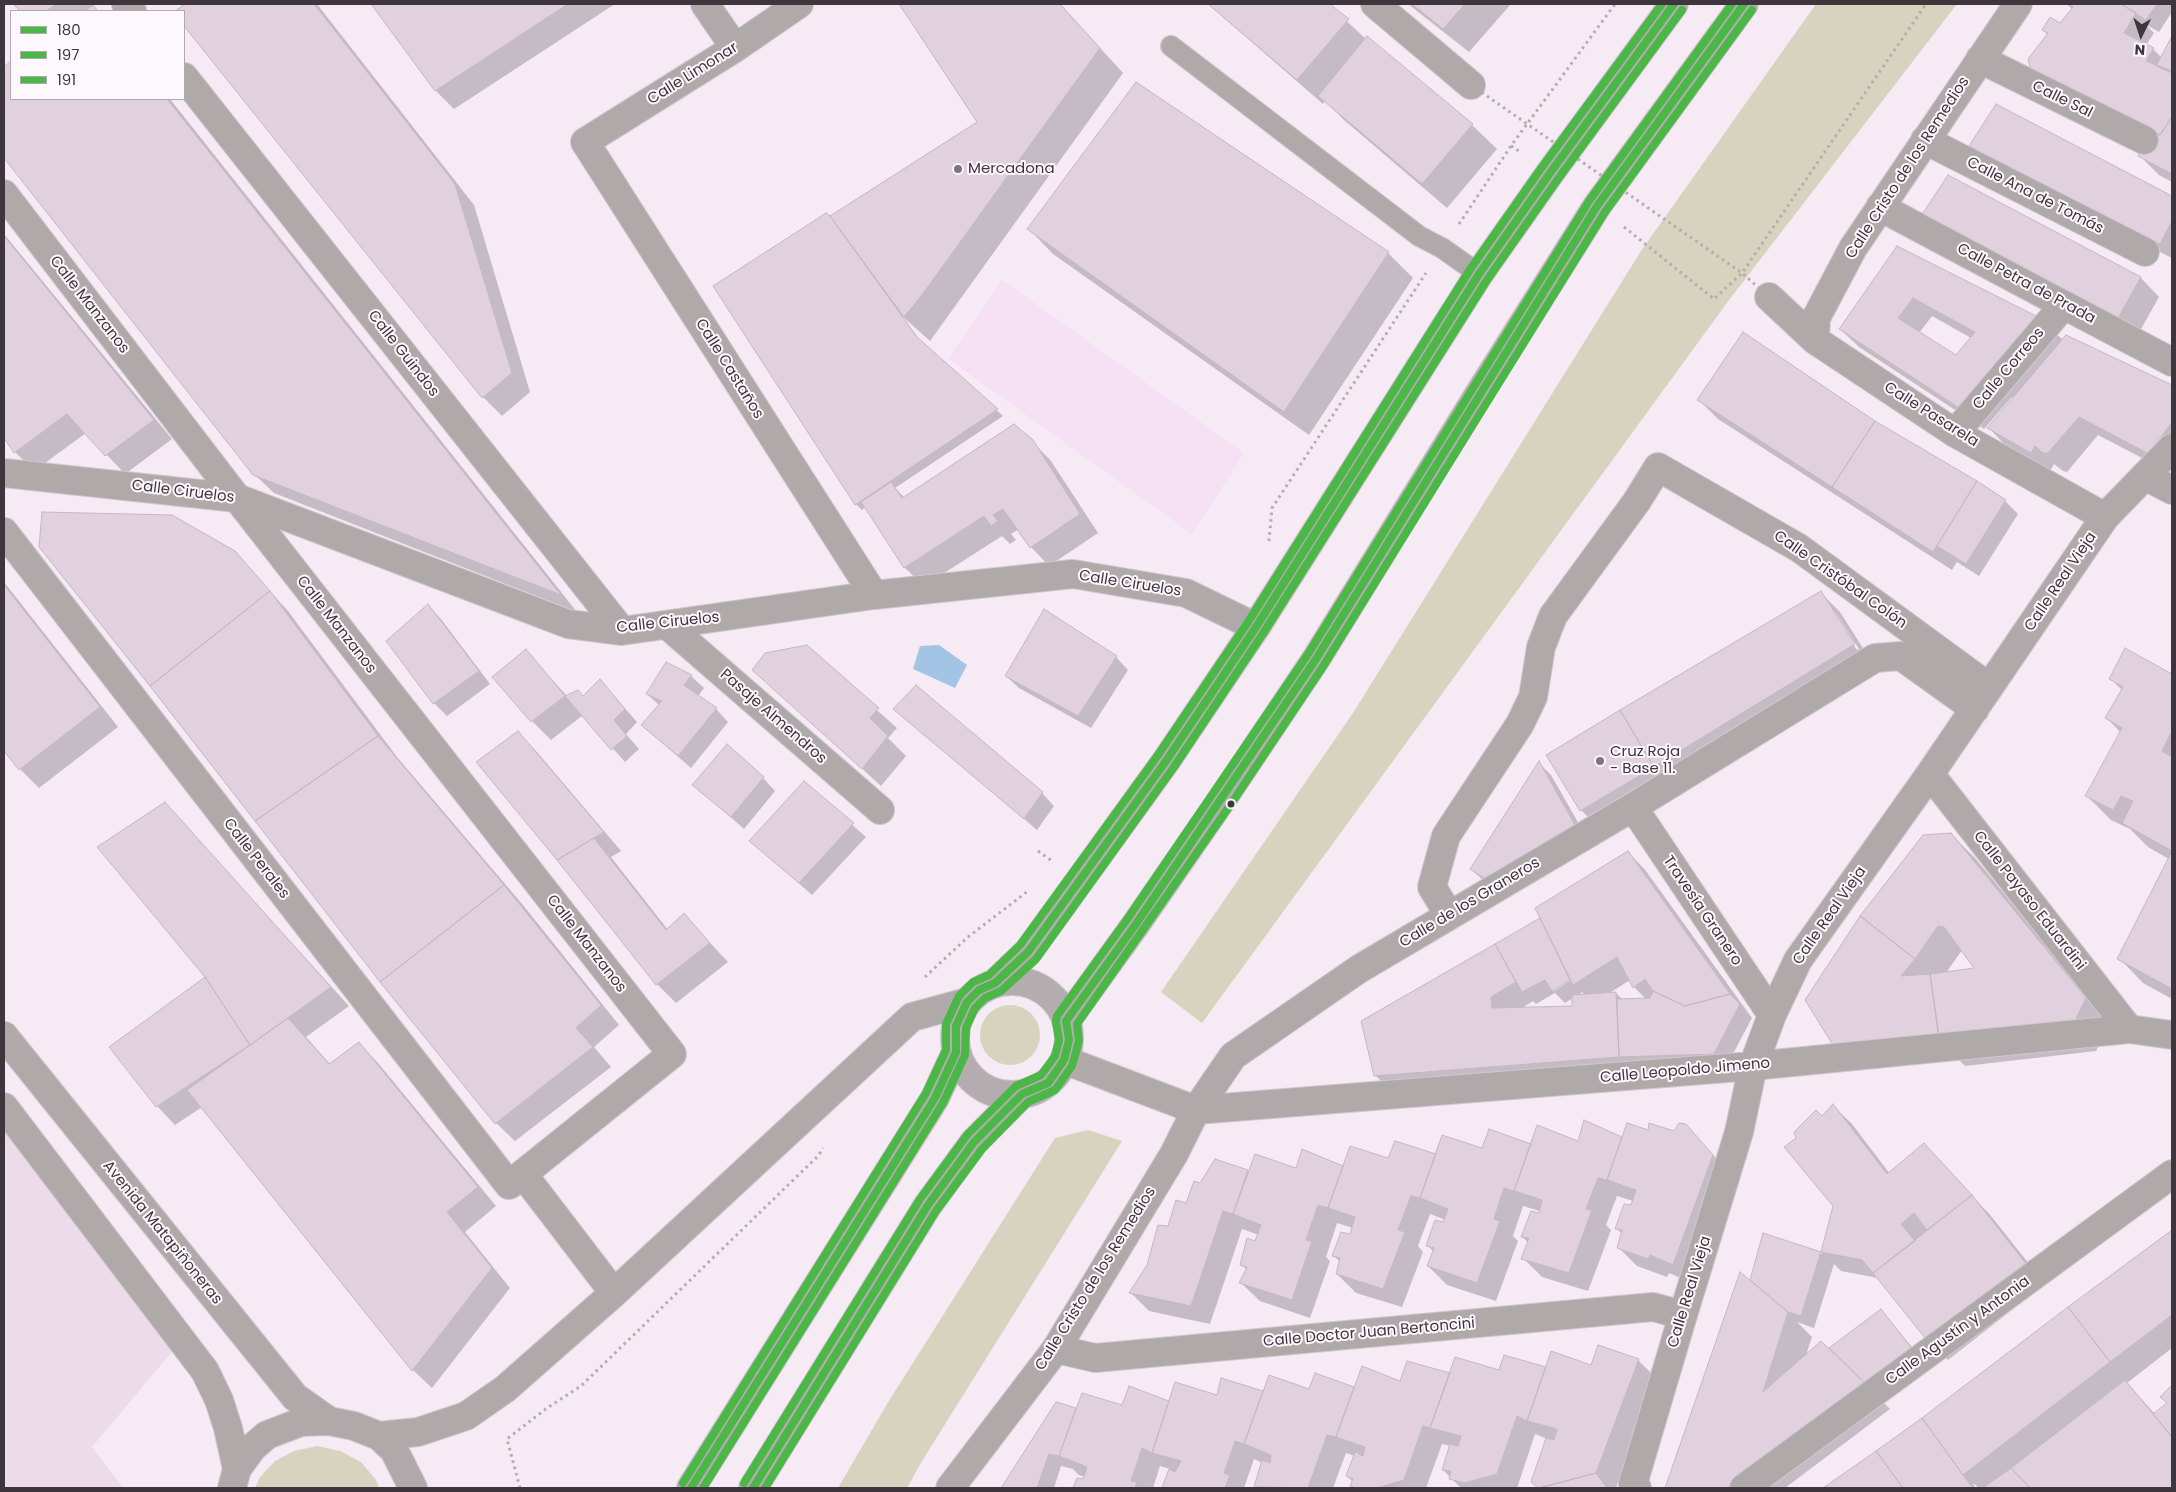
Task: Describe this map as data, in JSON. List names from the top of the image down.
{
  "streets": {
    "main road": ["Avenida Matapiñoneras"],
    "street": [
      "Calle Limonar",
      "Calle Sal",
      "Calle Cristo de los Remedios",
      "Calle Ana de Tomás",
      "Calle Petra de Prada",
      "Calle Manzanos",
      "Calle Guindos",
      "Calle Castaños",
      "Calle Correos",
      "Calle Pasarela",
      "Calle Ciruelos",
      "Calle Cristóbal Colón",
      "Calle Real Vieja",
      "Pasaje Almendros",
      "Calle Perales",
      "Calle Payaso Eduardini",
      "Calle de los Graneros",
      "Travesía Granero",
      "Calle Leopoldo Jimeno",
      "Calle Agustín y Antonia",
      "Calle Doctor Juan Bertoncini"
    ]
  },
  "crossings": [
    ["Calle Limonar", "Calle Castaños"],
    ["Calle Sal", "Calle Cristo de los Remedios"],
    ["Calle Cristo de los Remedios", "Calle Ana de Tomás"],
    ["Calle Cristo de los Remedios", "Calle Petra de Prada"],
    ["Calle Cristo de los Remedios", "Calle Pasarela"],
    ["Calle Cristo de los Remedios", "Calle de los Graneros"],
    ["Calle Cristo de los Remedios", "Calle Leopoldo Jimeno"],
    ["Calle Cristo de los Remedios", "Calle Doctor Juan Bertoncini"],
    ["Calle Petra de Prada", "Calle Correos"],
    ["Calle Manzanos", "Calle Ciruelos"],
    ["Calle Manzanos", "Calle Perales"],
    ["Calle Guindos", "Calle Ciruelos"],
    ["Calle Castaños", "Calle Ciruelos"],
    ["Calle Correos", "Calle Pasarela"],
    ["Calle Pasarela", "Calle Real Vieja"],
    ["Calle Ciruelos", "Pasaje Almendros"],
    ["Calle Cristóbal Colón", "Calle Real Vieja"],
    ["Calle Cristóbal Colón", "Calle de los Graneros"],
    ["Calle Real Vieja", "Calle Payaso Eduardini"],
    ["Calle Real Vieja", "Travesía Granero"],
    ["Calle Real Vieja", "Calle Leopoldo Jimeno"],
    ["Calle Real Vieja", "Calle Doctor Juan Bertoncini"],
    ["Calle Payaso Eduardini", "Calle Leopoldo Jimeno"],
    ["Calle de los Graneros", "Travesía Granero"],
    ["Calle de los Graneros", "Calle Leopoldo Jimeno"]
  ],
  "places": ["Mercadona", "Cruz Roja - Base 11."],
  "lines": ["transit line 180", "transit line 191", "transit line 197"],
  "legend": ["180", "197", "191"],
  "north": "bottom"
}
